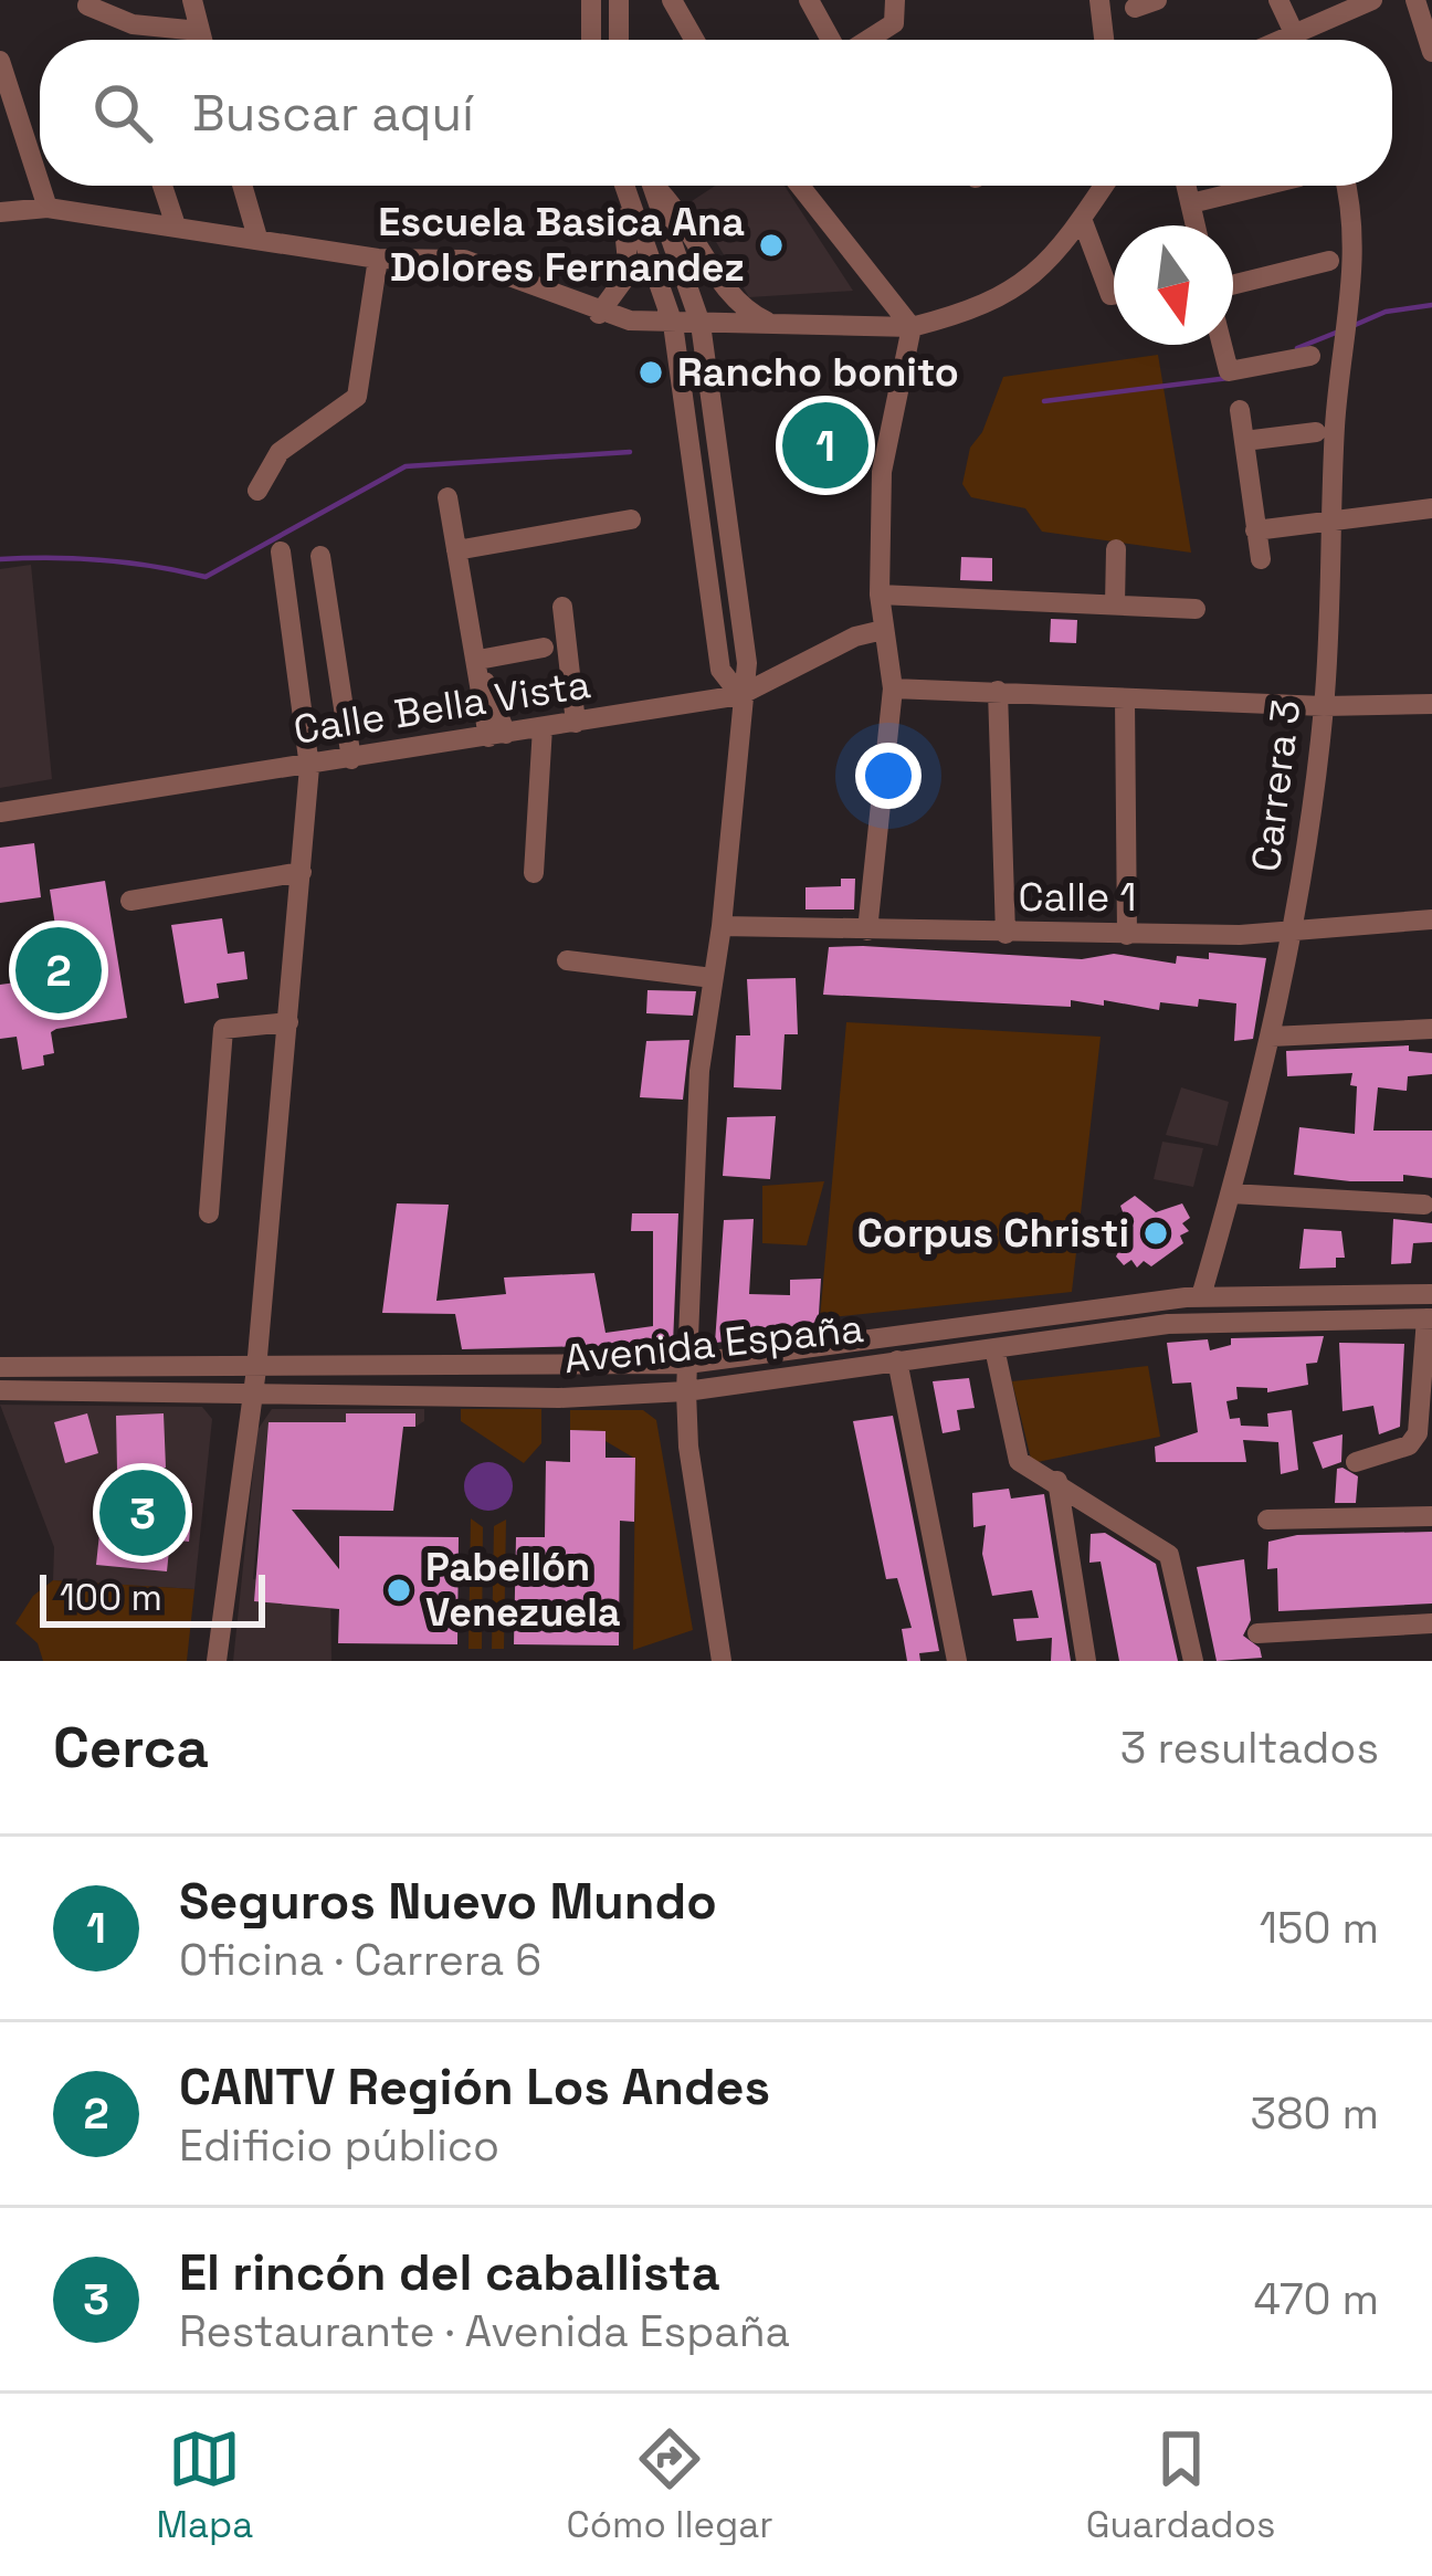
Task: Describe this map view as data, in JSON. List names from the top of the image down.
{
  "streets": {
    "street": [
      "Calle Bella Vista",
      "Carrera 3",
      "Calle 1",
      "Avenida España"
    ]
  },
  "crossings": [
    ["Carrera 3", "Calle 1"],
    ["Carrera 3", "Avenida España"]
  ],
  "places": [
    "Escuela Basica Ana Dolores Fernandez",
    "Rancho bonito",
    "Corpus Christi",
    "Pabellón Venezuela"
  ],
  "scale_bar": "100 m",
  "north": "bottom",
  "page": {
    "search": "Buscar aquí",
    "pins": ["1", "2", "3"],
    "scale": "100 m",
    "heading": ["Cerca", "3 resultados"],
    "list": [
      {
        "mark": "1",
        "name": "Seguros Nuevo Mundo",
        "note": "Oficina · Carrera 6",
        "value": "150 m"
      },
      {
        "mark": "2",
        "name": "CANTV Región Los Andes",
        "note": "Edificio público",
        "value": "380 m"
      },
      {
        "mark": "3",
        "name": "El rincón del caballista",
        "note": "Restaurante · Avenida España",
        "value": "470 m"
      }
    ],
    "nav": ["Mapa", "Cómo llegar", "Guardados"]
  }
}
